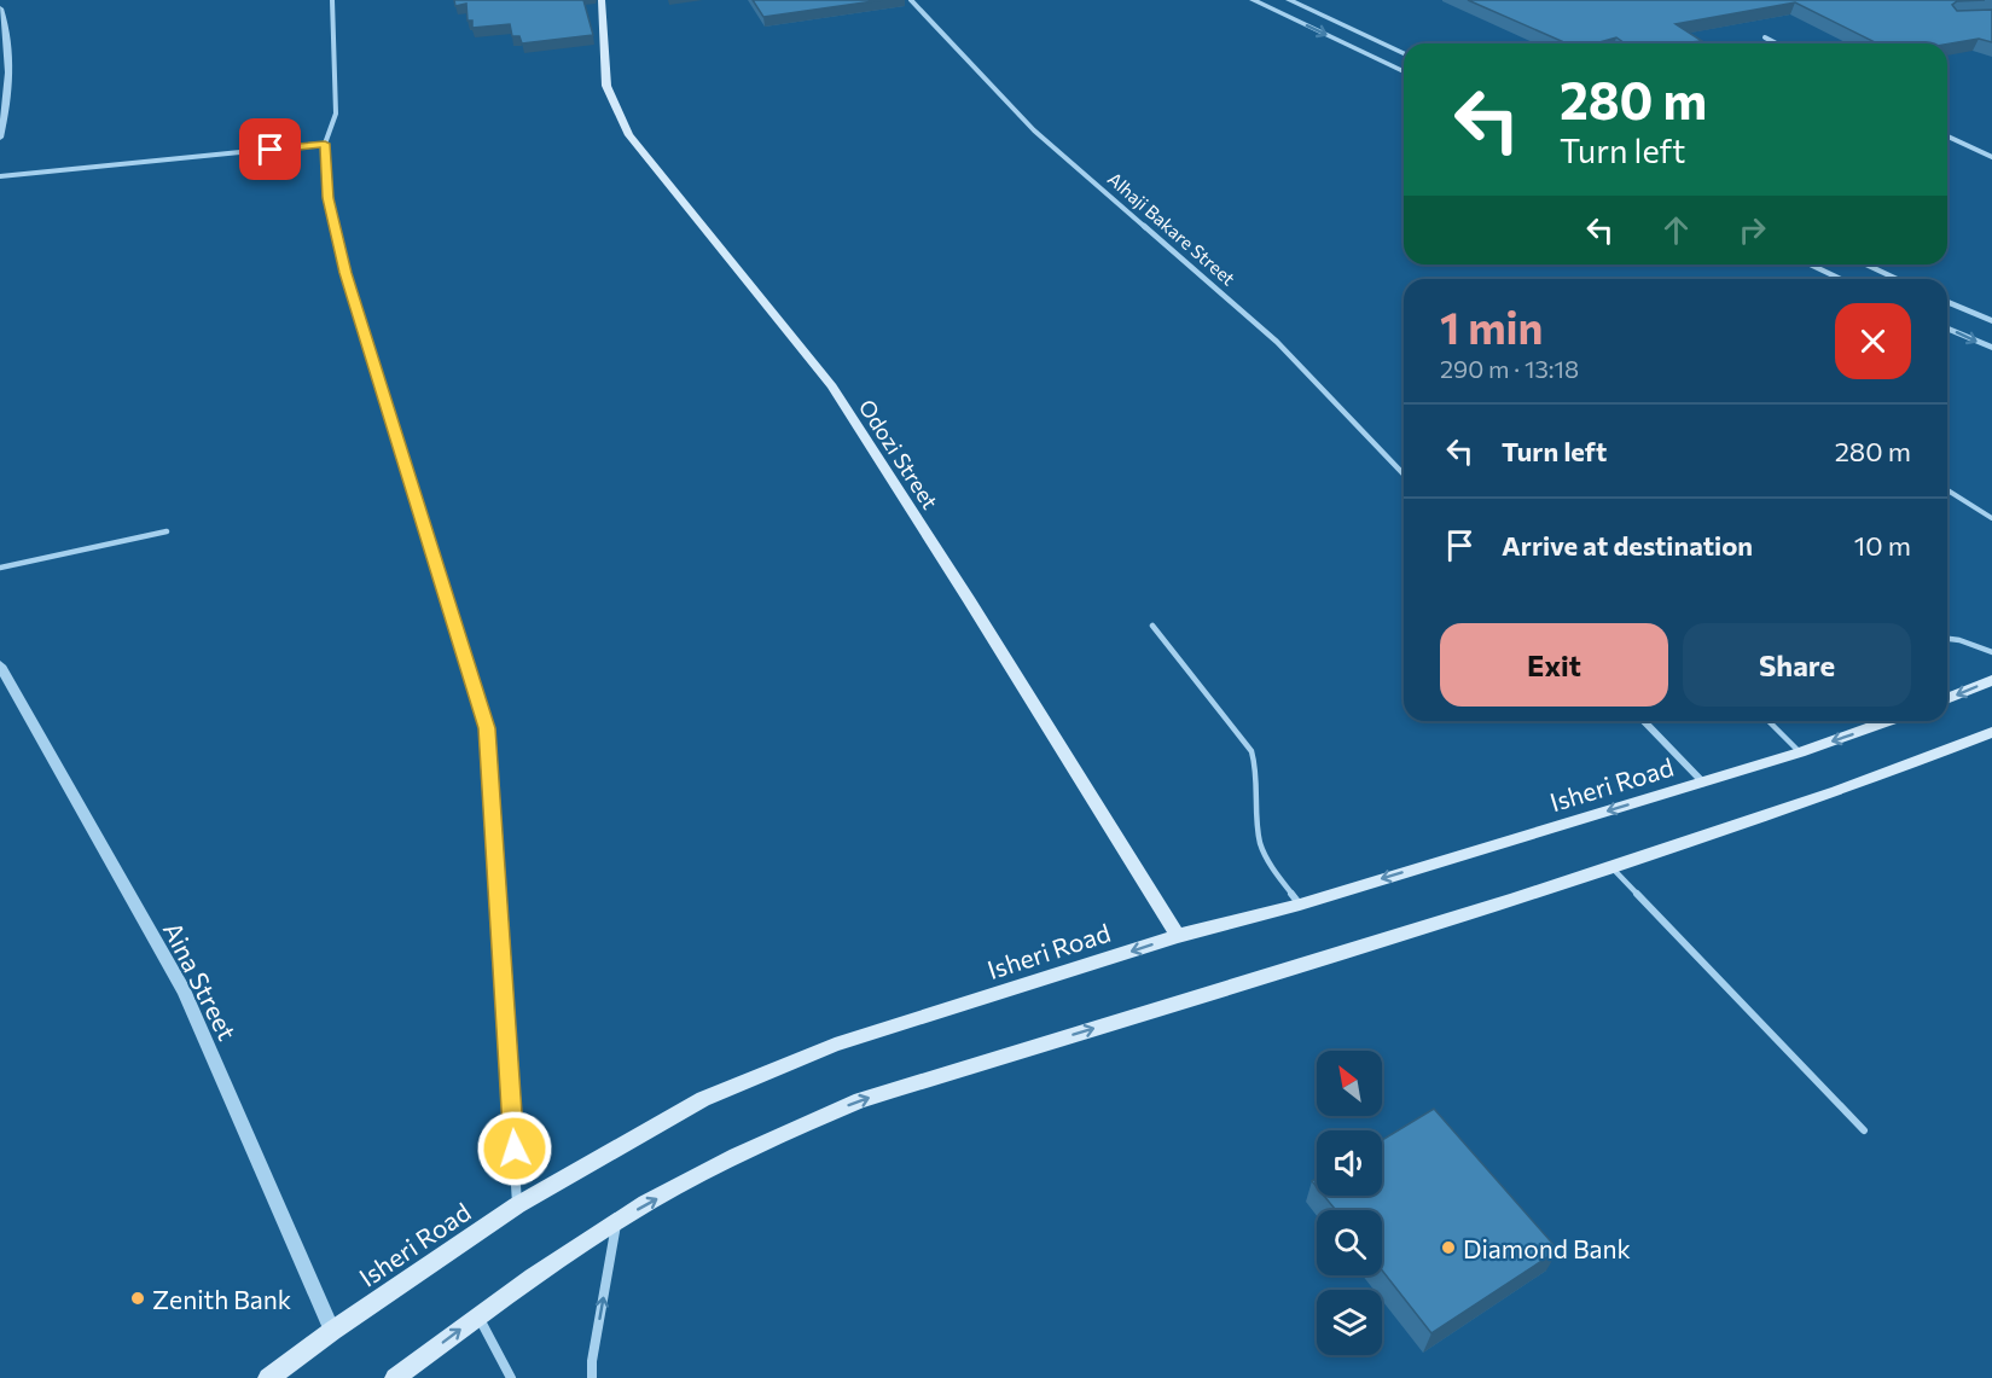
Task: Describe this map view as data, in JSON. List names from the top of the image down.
{
  "streets": {
    "main road": ["Odozi Street", "Isheri Road"],
    "street": ["Alhaji Bakare Street", "Aina Street"]
  },
  "crossings": [
    ["Odozi Street", "Isheri Road"],
    ["Isheri Road", "Aina Street"]
  ],
  "places": ["Diamond Bank", "Zenith Bank"],
  "north": "top left",
  "page": {
    "turn": ["280 m", "Turn left"],
    "heading": ["1 min", "290 m · 13:18"],
    "list": [
      {
        "name": "Turn left",
        "value": "280 m"
      },
      {
        "name": "Arrive at destination",
        "value": "10 m"
      }
    ],
    "buttons": ["Exit", "Share"]
  }
}
